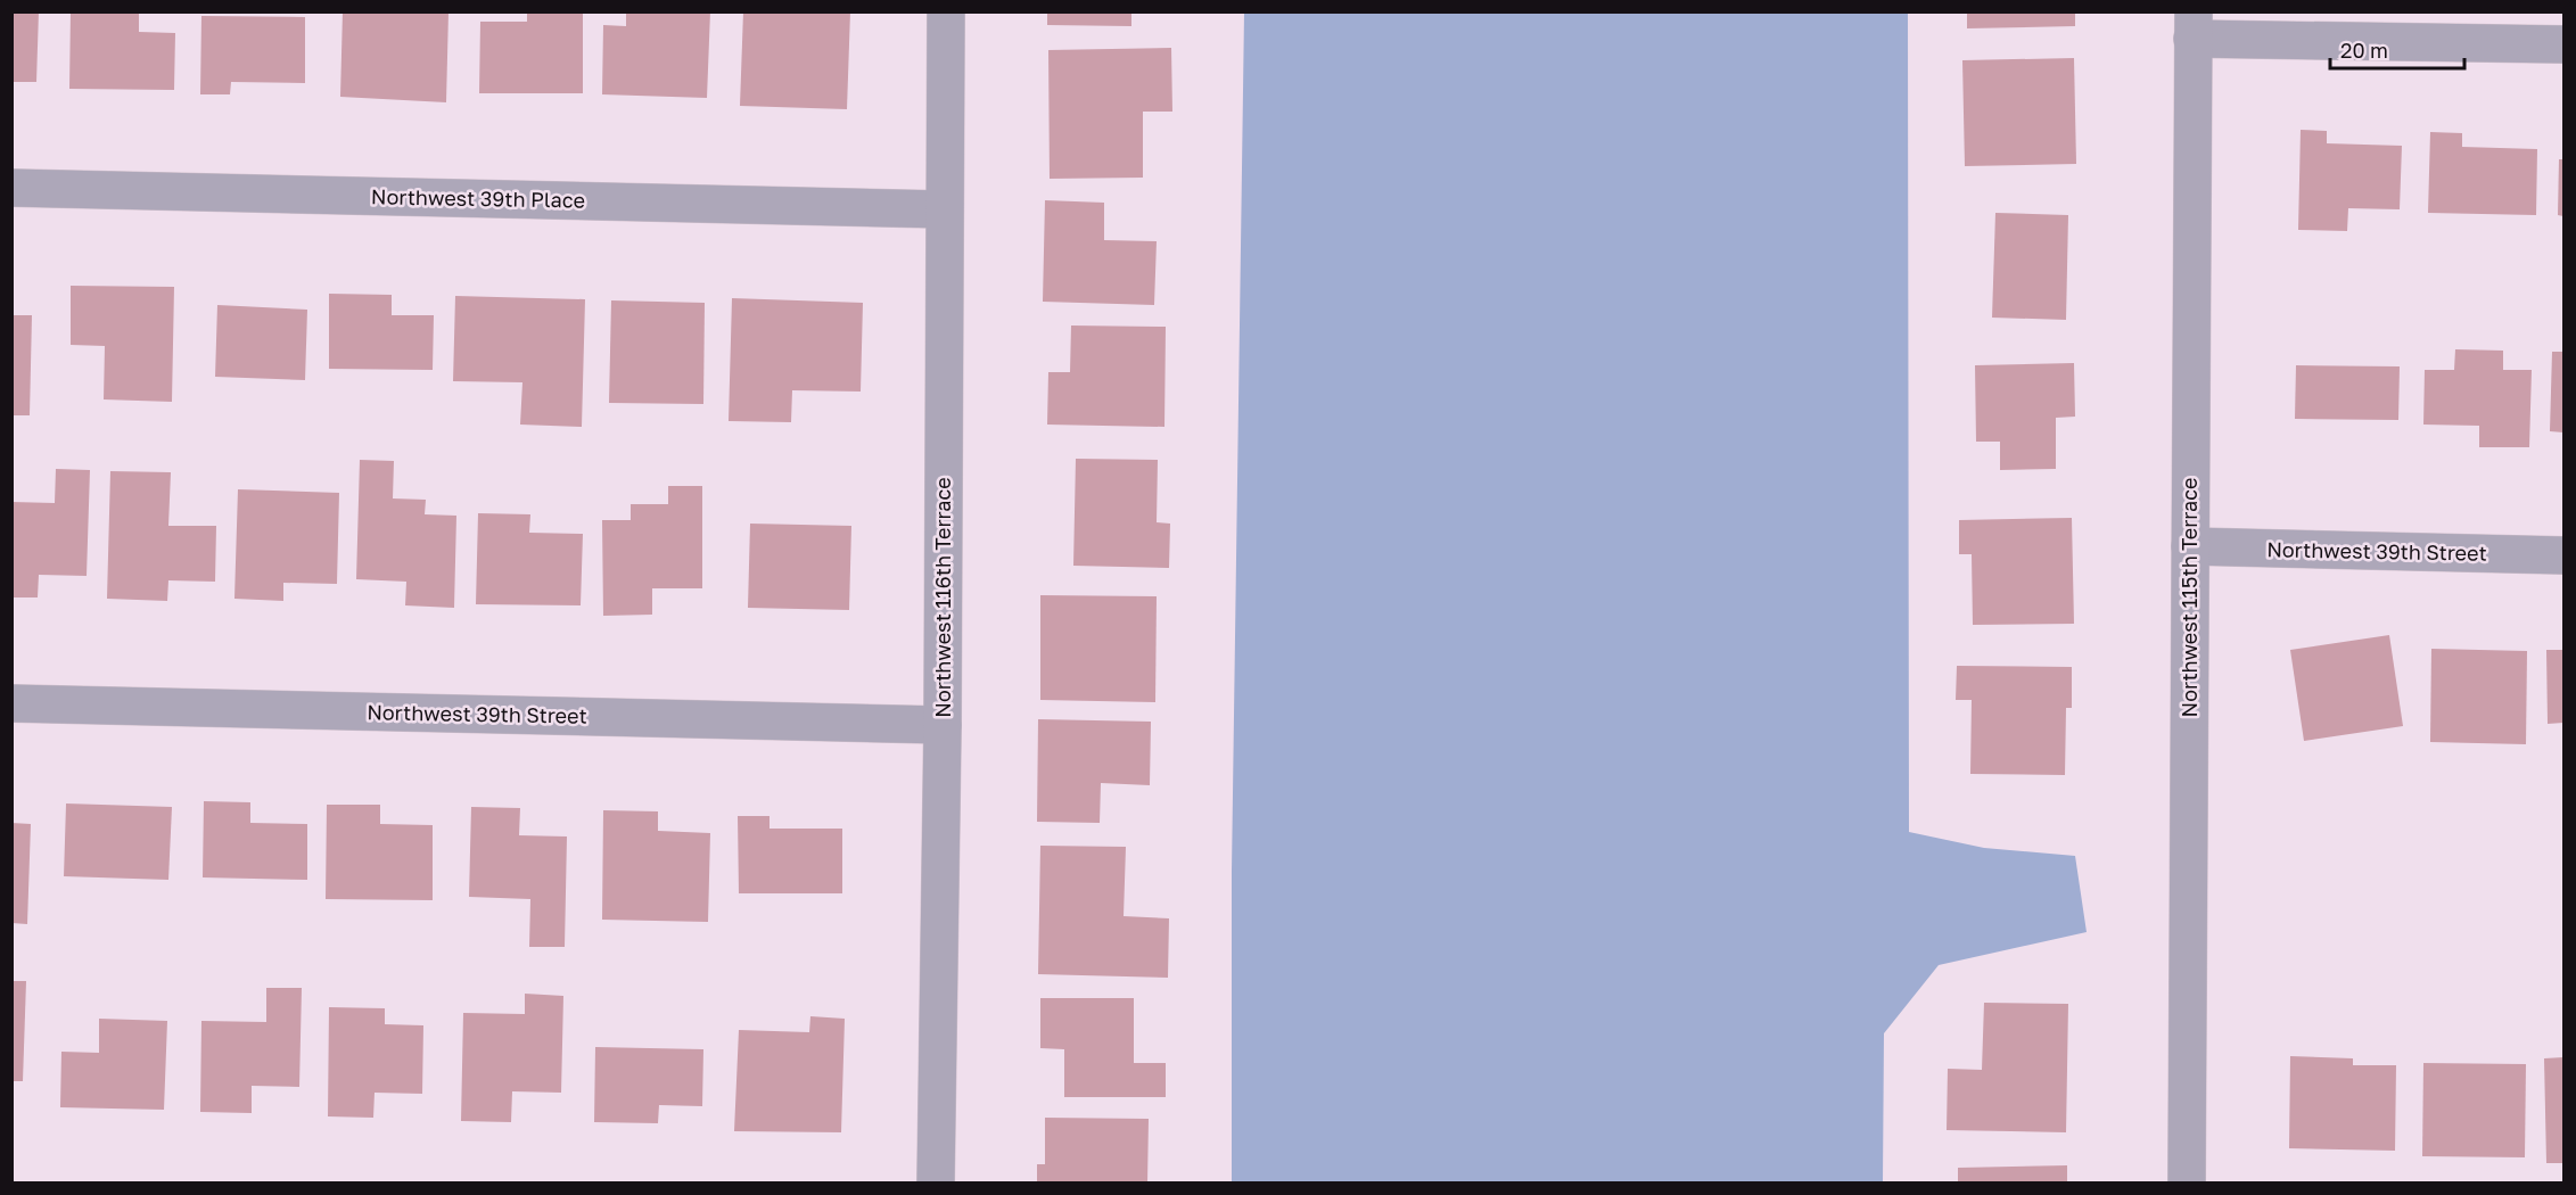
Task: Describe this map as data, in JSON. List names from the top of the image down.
{
  "streets": {
    "street": [
      "Northwest 39th Place",
      "Northwest 39th Street",
      "Northwest 116th Terrace",
      "Northwest 115th Terrace"
    ]
  },
  "crossings": [
    ["Northwest 39th Place", "Northwest 116th Terrace"],
    ["Northwest 39th Street", "Northwest 116th Terrace"],
    ["Northwest 39th Street", "Northwest 115th Terrace"]
  ],
  "scale_bar": "20 m"
}
